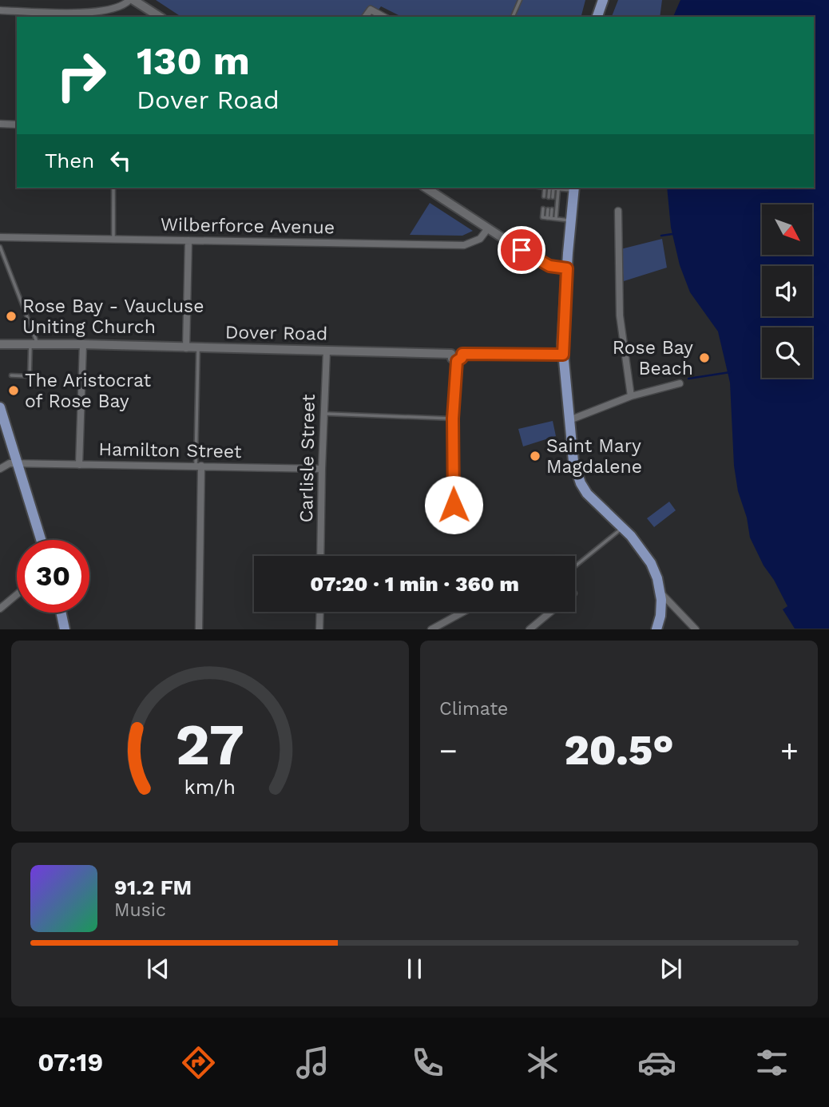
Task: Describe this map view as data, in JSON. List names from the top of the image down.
{
  "streets": {
    "street": [
      "Wilberforce Avenue",
      "Dover Road",
      "Hamilton Street",
      "Carlisle Street"
    ]
  },
  "crossings": [
    ["Dover Road", "Carlisle Street"],
    ["Hamilton Street", "Carlisle Street"]
  ],
  "places": [
    "Rose Bay - Vaucluse Uniting Church",
    "Rose Bay Beach",
    "The Aristocrat of Rose Bay",
    "Saint Mary Magdalene"
  ],
  "north": "bottom right",
  "page": {
    "turn": ["130 m", "Dover Road"],
    "then": "Then",
    "limit": "30",
    "trip": "07:20 · 1 min · 360 m",
    "tile": "Climate",
    "heat": ["−", "20.5°", "+"],
    "song": ["91.2 FM", "Music"],
    "tabs": "07:19",
    "gauge": ["27", "km/h"]
  }
}
